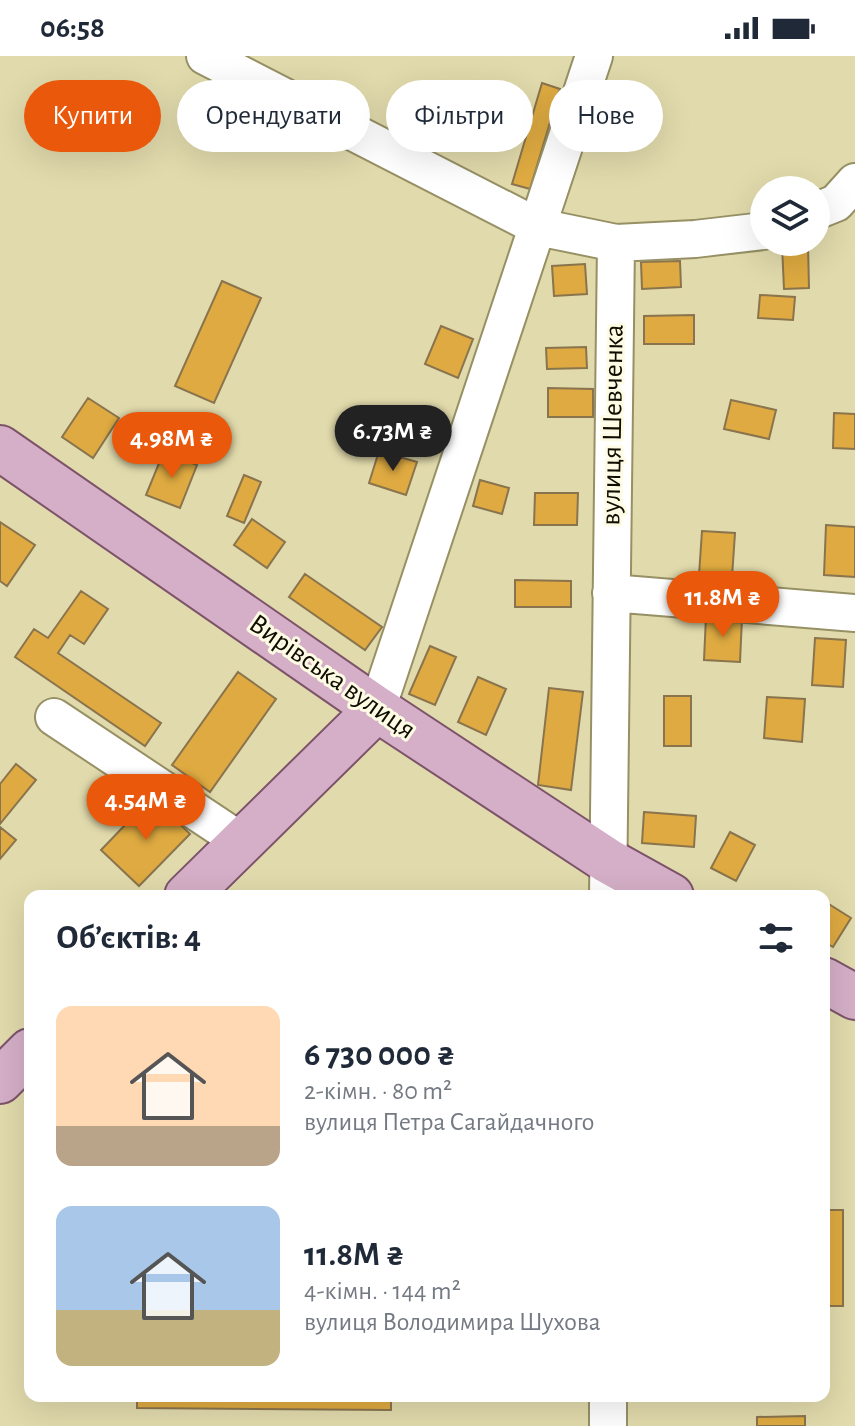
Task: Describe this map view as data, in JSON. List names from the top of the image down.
{
  "streets": {
    "main road": ["Вирівська вулиця"],
    "street": ["вулиця Шевченка"]
  },
  "crossings": [
    ["вулиця Шевченка", "Вирівська вулиця"]
  ],
  "page": {
    "status": "06:58",
    "chip": [
      "Купити",
      "Орендувати",
      "Фільтри",
      "Нове"
    ],
    "price": [
      "6.73M ₴",
      "4.98M ₴",
      "11.8M ₴",
      "4.54M ₴"
    ],
    "heading": "Об’єктів: 4",
    "list": [
      {
        "name": "6 730 000 ₴",
        "note": "2-кімн. · 80 m² · вулиця Петра Сагайдачного"
      },
      {
        "name": "11.8M ₴",
        "note": "4-кімн. · 144 m² · вулиця Володимира Шухова"
      }
    ]
  }
}
